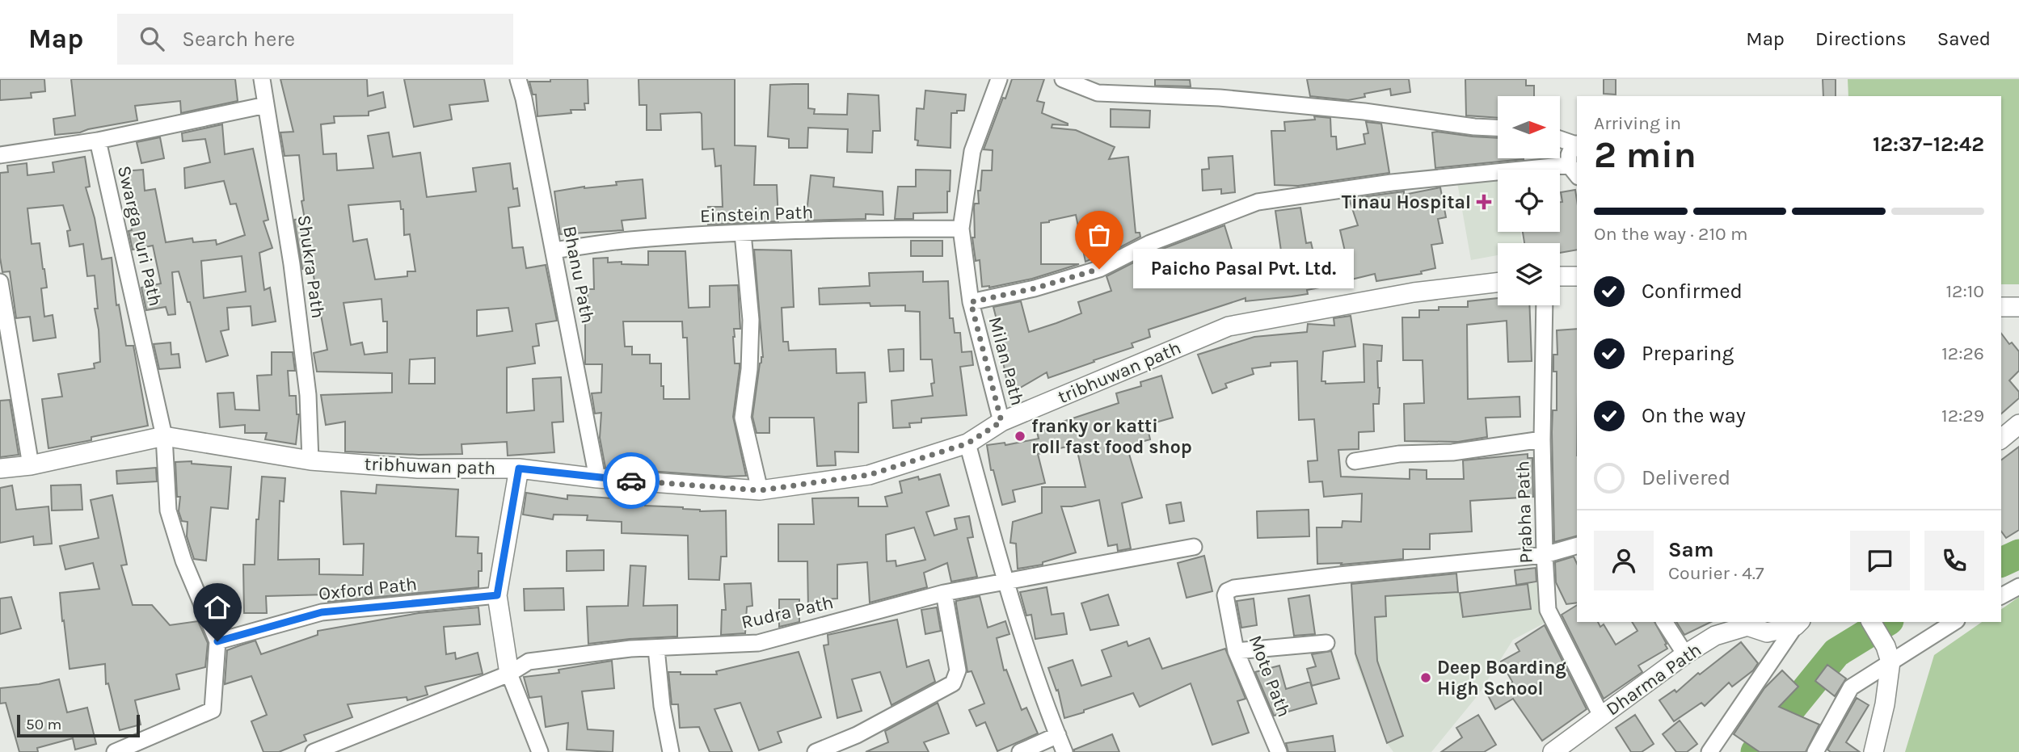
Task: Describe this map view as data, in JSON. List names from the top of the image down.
{
  "streets": {
    "street": [
      "Einstein Path",
      "Swarga Puri Path",
      "Shukra Path",
      "Bhanu Path",
      "Milan Path",
      "tribhuwan path",
      "Prabha Path",
      "Oxford Path",
      "Rudra Path",
      "Mote Path",
      "Dharma Path"
    ]
  },
  "crossings": [
    ["Einstein Path", "Bhanu Path"],
    ["Einstein Path", "Milan Path"],
    ["Swarga Puri Path", "tribhuwan path"],
    ["Swarga Puri Path", "Oxford Path"],
    ["Shukra Path", "tribhuwan path"],
    ["Bhanu Path", "tribhuwan path"],
    ["Milan Path", "tribhuwan path"],
    ["Prabha Path", "Mote Path"],
    ["Prabha Path", "Dharma Path"]
  ],
  "places": {
    "health": ["Tinau Hospital"],
    "other": ["Paicho Pasal Pvt. Ltd.", "franky or katti roll fast food shop", "Deep Boarding High School"]
  },
  "scale_bar": "50 m",
  "north": "right",
  "page": {
    "header": "Map",
    "search": "Search here",
    "nav": ["Map", "Directions", "Saved"],
    "heading": ["2 min", "Arriving in", "12:37–12:42"],
    "panel": ["Sam", "Courier · 4.7"],
    "bar": "On the way · 210 m",
    "bubble": "Paicho Pasal Pvt. Ltd.",
    "list": [
      ["Confirmed", "12:10"],
      ["Preparing", "12:26"],
      ["On the way", "12:29"],
      "Delivered"
    ],
    "scale": "50 m"
  }
}
